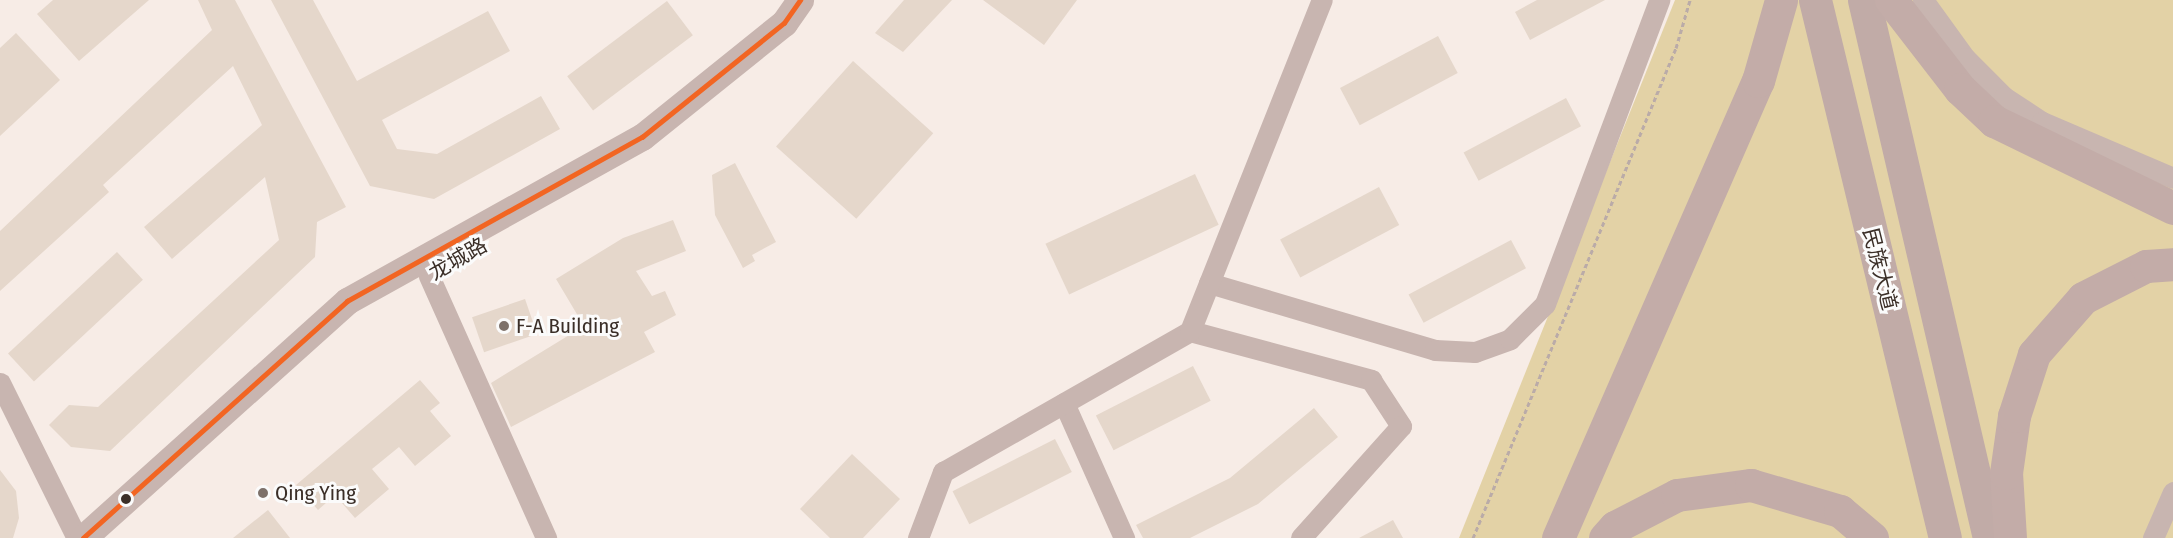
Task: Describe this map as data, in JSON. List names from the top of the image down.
{
  "streets": {
    "main road": ["民族大道"],
    "street": ["龙城路"]
  },
  "places": ["F-A Building", "Qing Ying"]
}
